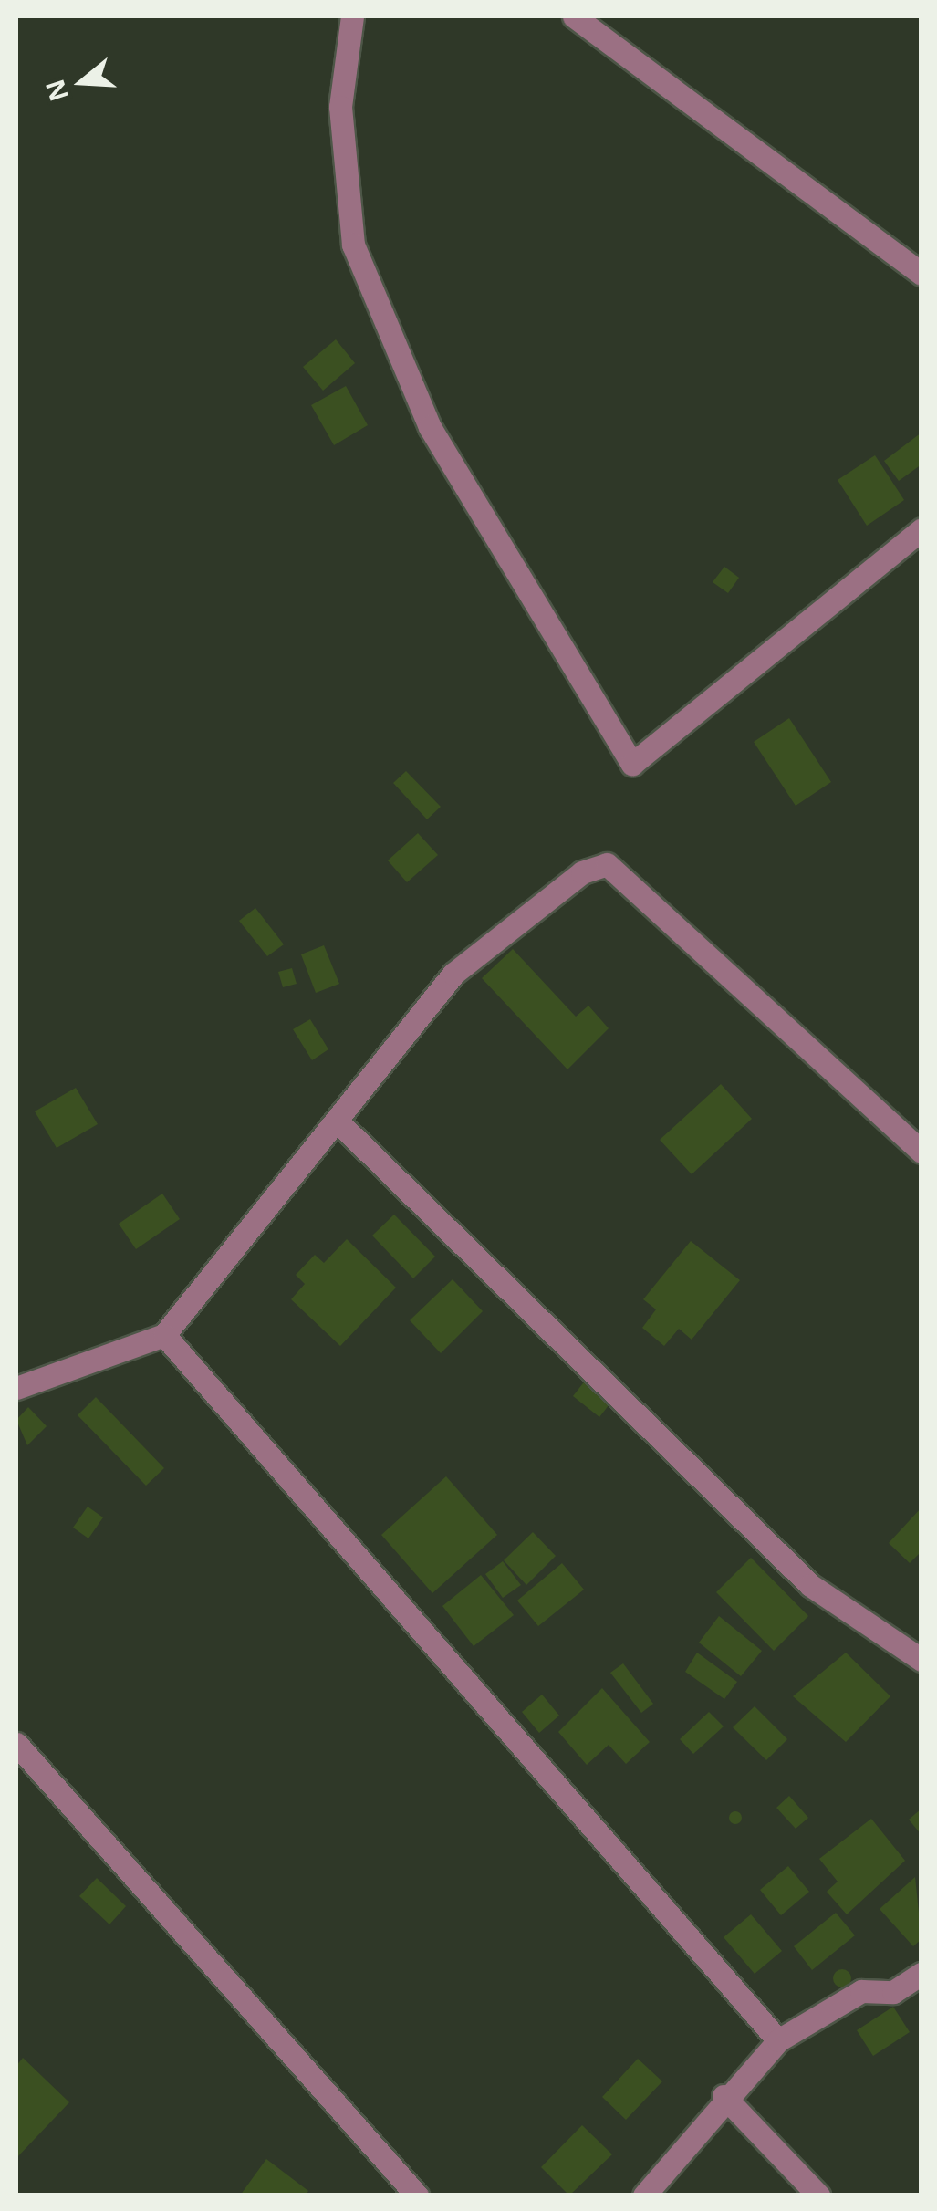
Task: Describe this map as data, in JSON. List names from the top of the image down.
{
  "north": "left"
}
